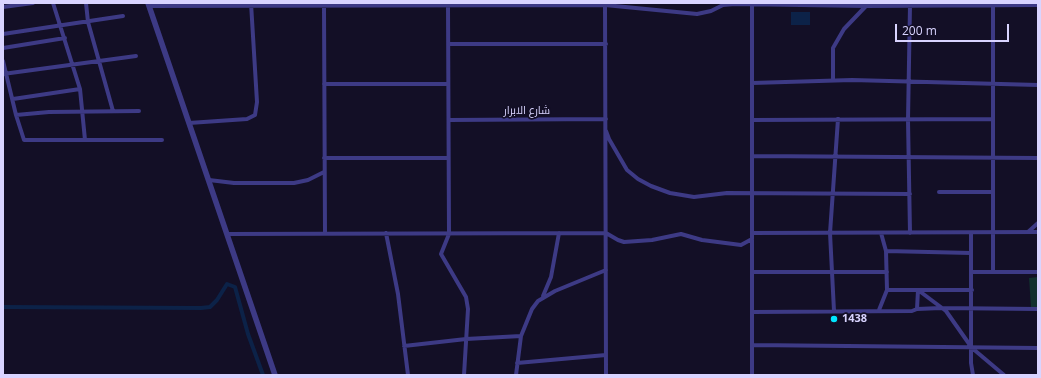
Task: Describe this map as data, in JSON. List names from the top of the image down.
{
  "streets": {
    "street": ["شارع الابرار"]
  },
  "places": ["1438"],
  "scale_bar": "200 m"
}
